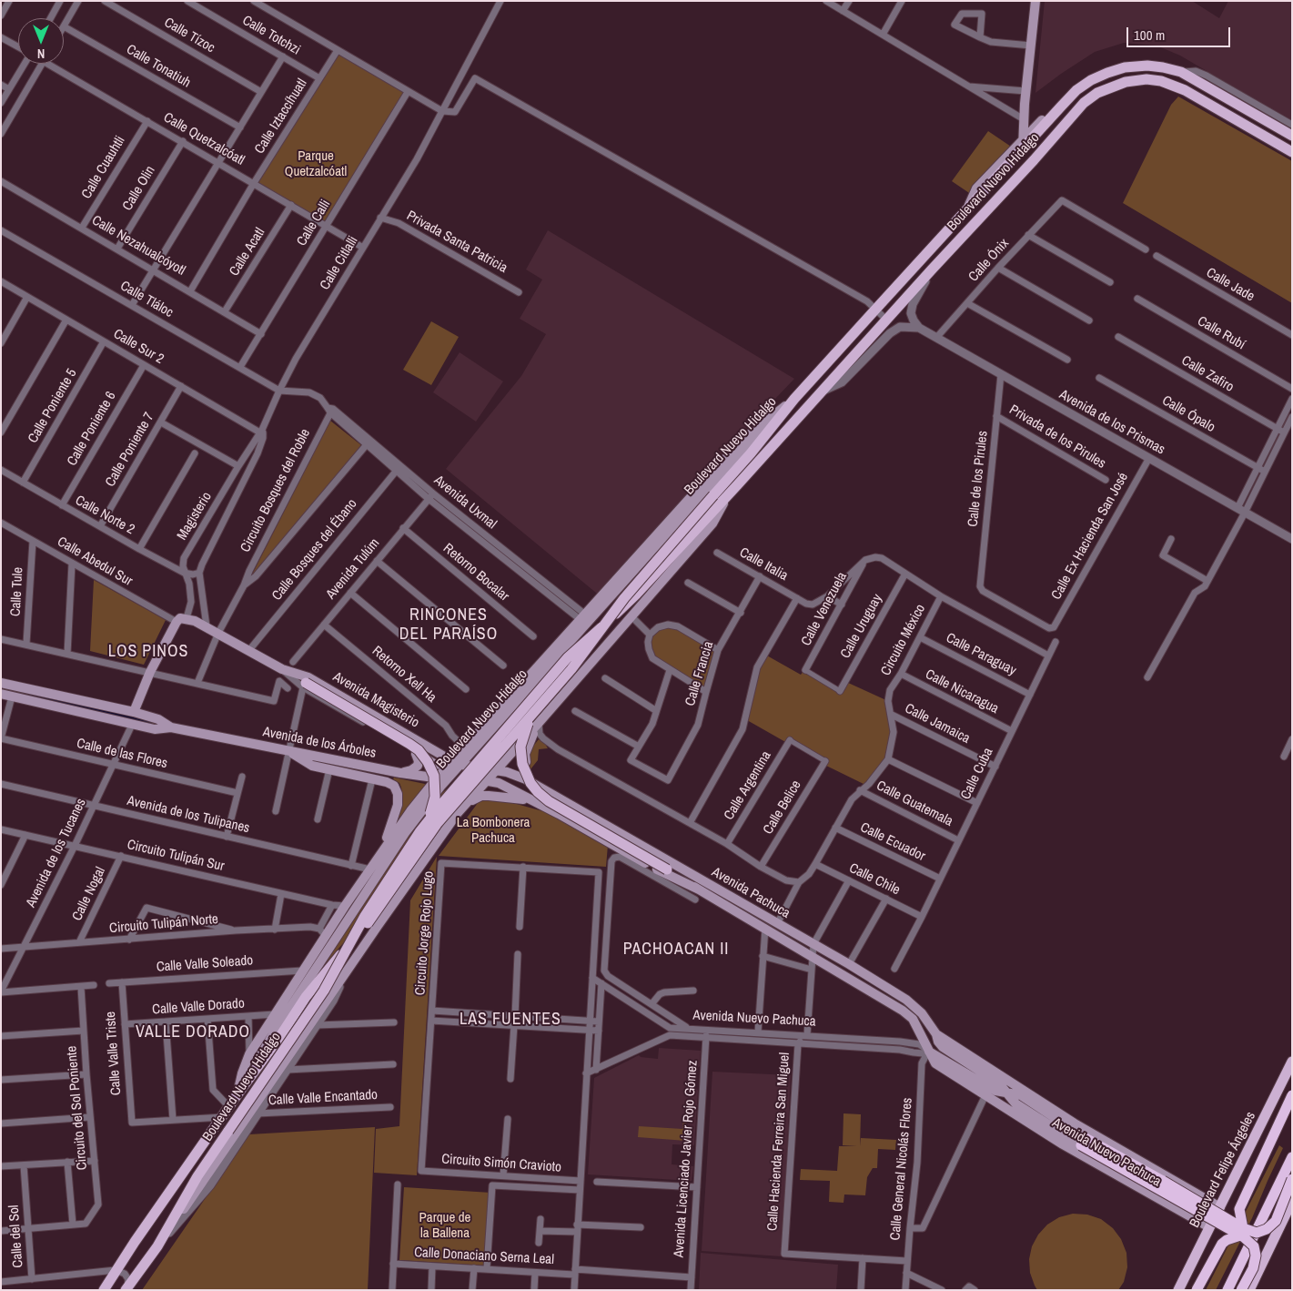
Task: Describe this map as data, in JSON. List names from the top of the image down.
{
  "streets": {
    "main road": [
      "Boulevard Nuevo Hidalgo",
      "Avenida Magisterio",
      "Avenida de los Árboles",
      "Avenida Pachuca",
      "Avenida Nuevo Pachuca",
      "Boulevard Felipe Ángeles"
    ],
    "street": [
      "Calle Tízoc",
      "Calle Totchzi",
      "Calle Tonatiuh",
      "Calle Iztaccíhuatl",
      "Calle Quetzalcóatl",
      "Calle Cuauhtli",
      "Calle Olin",
      "Calle Calli",
      "Privada Santa Patricia",
      "Calle Nezahualcóyotl",
      "Calle Acatl",
      "Calle Ónix",
      "Calle Citlalli",
      "Calle Jade",
      "Calle Tláloc",
      "Calle Rubí",
      "Calle Sur 2",
      "Calle Zafiro",
      "Calle Poniente 5",
      "Calle Ópalo",
      "Avenida de los Prismas",
      "Calle Poniente 6",
      "Privada de los Pirules",
      "Calle Poniente 7",
      "Calle de los Pirules",
      "Circuito Bosques del Roble",
      "Avenida Uxmal",
      "Calle Norte 2",
      "Magisterio",
      "Calle Ex Hacienda San José",
      "Calle Bosques del Ébano",
      "Calle Abedul Sur",
      "Calle Italia",
      "Avenida Tulúm",
      "Retorno Bocalar",
      "Calle Tule",
      "Calle Venezuela",
      "Calle Uruguay",
      "Circuito México",
      "Calle Paraguay",
      "Calle Francia",
      "Retorno Xell Ha",
      "Calle Nicaragua",
      "Calle Jamaica",
      "Calle de las Flores",
      "Calle Cuba",
      "Calle Argentina",
      "Calle Guatemala",
      "Calle Belice",
      "Avenida de los Tulipanes",
      "Calle Ecuador",
      "Avenida de los Tucanes",
      "Circuito Tulipán Sur",
      "Calle Chile",
      "Calle Nogal",
      "Circuito Tulipán Norte",
      "Circuito Jorge Rojo Lugo",
      "Calle Valle Soleado",
      "Calle Valle Dorado",
      "Calle Valle Triste",
      "Calle Valle Encantado",
      "Circuito del Sol Poniente",
      "Calle Hacienda Ferreira San Miguel",
      "Avenida Licenciado Javier Rojo Gómez",
      "Circuito Simón Cravioto",
      "Calle General Nicolás Flores",
      "Calle del Sol",
      "Calle Donaciano Serna Leal"
    ]
  },
  "crossings": [
    ["Calle Totchzi", "Calle Iztaccíhuatl"],
    ["Calle Iztaccíhuatl", "Calle Quetzalcóatl"],
    ["Calle Iztaccíhuatl", "Calle Nezahualcóyotl"],
    ["Calle Quetzalcóatl", "Calle Cuauhtli"],
    ["Calle Quetzalcóatl", "Calle Olin"],
    ["Calle Quetzalcóatl", "Calle Calli"],
    ["Calle Quetzalcóatl", "Calle Acatl"],
    ["Calle Quetzalcóatl", "Calle Citlalli"],
    ["Calle Cuauhtli", "Calle Nezahualcóyotl"],
    ["Boulevard Nuevo Hidalgo", "Avenida Magisterio"],
    ["Boulevard Nuevo Hidalgo", "Avenida de los Árboles"],
    ["Boulevard Nuevo Hidalgo", "Avenida Pachuca"],
    ["Boulevard Nuevo Hidalgo", "Calle Valle Encantado"],
    ["Calle Olin", "Calle Nezahualcóyotl"],
    ["Calle Calli", "Calle Nezahualcóyotl"],
    ["Calle Calli", "Calle Tláloc"],
    ["Privada Santa Patricia", "Calle Citlalli"],
    ["Calle Nezahualcóyotl", "Calle Acatl"],
    ["Calle Ónix", "Avenida de los Prismas"],
    ["Calle Citlalli", "Calle Tláloc"],
    ["Calle Citlalli", "Calle Sur 2"],
    ["Calle Citlalli", "Avenida Uxmal"],
    ["Calle Citlalli", "Magisterio"],
    ["Calle Tláloc", "Avenida Uxmal"],
    ["Calle Sur 2", "Calle Poniente 5"],
    ["Calle Sur 2", "Calle Poniente 6"],
    ["Calle Sur 2", "Calle Poniente 7"],
    ["Calle Sur 2", "Magisterio"],
    ["Calle Poniente 5", "Calle Norte 2"],
    ["Avenida de los Prismas", "Calle de los Pirules"],
    ["Avenida de los Prismas", "Calle Ex Hacienda San José"],
    ["Calle Poniente 6", "Calle Norte 2"],
    ["Privada de los Pirules", "Calle de los Pirules"],
    ["Calle Poniente 7", "Calle Norte 2"],
    ["Calle de los Pirules", "Calle Ex Hacienda San José"],
    ["Circuito Bosques del Roble", "Avenida Uxmal"],
    ["Circuito Bosques del Roble", "Avenida Magisterio"],
    ["Avenida Uxmal", "Calle Bosques del Ébano"],
    ["Avenida Uxmal", "Avenida Tulúm"],
    ["Calle Norte 2", "Magisterio"],
    ["Magisterio", "Avenida Magisterio"],
    ["Calle Bosques del Ébano", "Avenida Magisterio"],
    ["Calle Abedul Sur", "Calle Tule"],
    ["Calle Italia", "Calle Francia"],
    ["Avenida Tulúm", "Retorno Bocalar"],
    ["Avenida Tulúm", "Retorno Xell Ha"],
    ["Calle Venezuela", "Circuito México"],
    ["Calle Uruguay", "Circuito México"],
    ["Circuito México", "Calle Paraguay"],
    ["Circuito México", "Calle Nicaragua"],
    ["Circuito México", "Calle Jamaica"],
    ["Circuito México", "Calle Guatemala"],
    ["Circuito México", "Calle Ecuador"],
    ["Circuito México", "Calle Chile"],
    ["Calle Paraguay", "Calle Cuba"],
    ["Calle Nicaragua", "Calle Cuba"],
    ["Calle Jamaica", "Calle Cuba"],
    ["Avenida de los Árboles", "Avenida de los Tucanes"],
    ["Calle de las Flores", "Avenida de los Tucanes"],
    ["Calle Cuba", "Calle Guatemala"],
    ["Calle Cuba", "Calle Ecuador"],
    ["Calle Cuba", "Calle Chile"],
    ["Avenida de los Tulipanes", "Avenida de los Tucanes"],
    ["Avenida de los Tucanes", "Circuito Tulipán Sur"],
    ["Avenida de los Tucanes", "Circuito Tulipán Norte"],
    ["Circuito Tulipán Sur", "Calle Nogal"],
    ["Avenida Pachuca", "Avenida Nuevo Pachuca"],
    ["Avenida Pachuca", "Calle General Nicolás Flores"],
    ["Calle Nogal", "Circuito Tulipán Norte"],
    ["Circuito Jorge Rojo Lugo", "Avenida Nuevo Pachuca"],
    ["Circuito Jorge Rojo Lugo", "Circuito Simón Cravioto"],
    ["Circuito Jorge Rojo Lugo", "Calle Donaciano Serna Leal"],
    ["Calle Valle Soleado", "Calle Valle Triste"],
    ["Calle Valle Dorado", "Calle Valle Triste"],
    ["Avenida Nuevo Pachuca", "Calle Hacienda Ferreira San Miguel"],
    ["Avenida Nuevo Pachuca", "Avenida Licenciado Javier Rojo Gómez"],
    ["Avenida Nuevo Pachuca", "Calle General Nicolás Flores"],
    ["Avenida Nuevo Pachuca", "Boulevard Felipe Ángeles"],
    ["Avenida Licenciado Javier Rojo Gómez", "Calle Donaciano Serna Leal"],
    ["Circuito Simón Cravioto", "Calle Donaciano Serna Leal"]
  ],
  "districts": [
    "RINCONES DEL PARAÍSO",
    "LOS PINOS",
    "PACHOACAN II",
    "LAS FUENTES",
    "VALLE DORADO"
  ],
  "parks": ["Parque Quetzalcóatl", "La Bombonera Pachuca", "Parque de la Ballena"],
  "scale_bar": "100 m",
  "north": "bottom"
}
